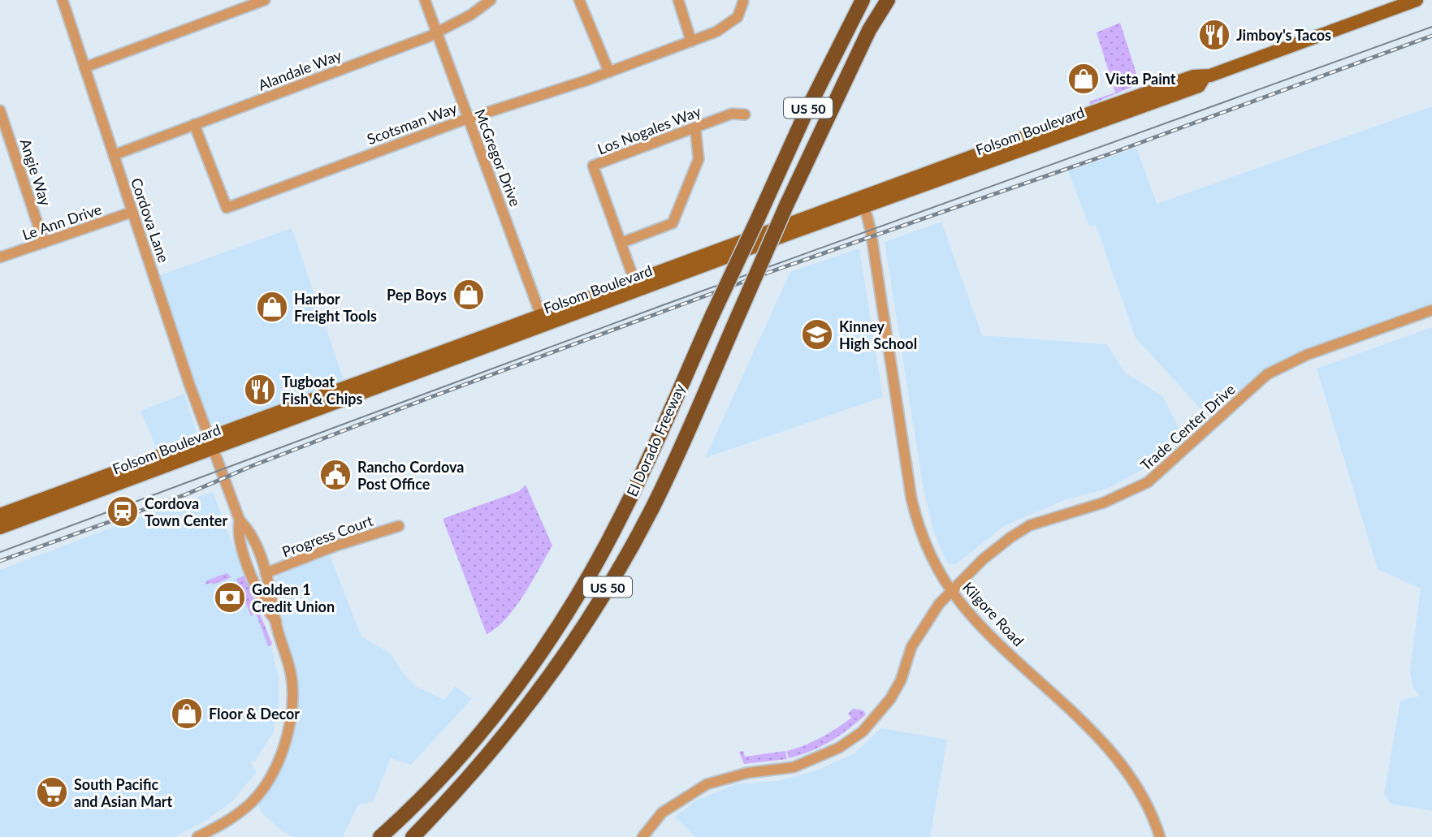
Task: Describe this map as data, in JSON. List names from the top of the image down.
{
  "streets": {
    "highway": ["US 50", "El Dorado Freeway"],
    "main road": ["Folsom Boulevard"],
    "street": [
      "Alandale Way",
      "Scotsman Way",
      "Los Nogales Way",
      "McGregor Drive",
      "Angie Way",
      "Cordova Lane",
      "Le Ann Drive",
      "Trade Center Drive",
      "Progress Court",
      "Kilgore Road"
    ]
  },
  "crossings": [
    ["Alandale Way", "Scotsman Way"],
    ["Alandale Way", "McGregor Drive"],
    ["Alandale Way", "Cordova Lane"],
    ["Scotsman Way", "McGregor Drive"],
    ["Los Nogales Way", "Folsom Boulevard"],
    ["Folsom Boulevard", "McGregor Drive"],
    ["Folsom Boulevard", "Cordova Lane"],
    ["Folsom Boulevard", "Kilgore Road"],
    ["Angie Way", "Le Ann Drive"],
    ["Cordova Lane", "Le Ann Drive"],
    ["Trade Center Drive", "Kilgore Road"]
  ],
  "places": {
    "restaurant": ["Jimboy's Tacos", "Tugboat Fish & Chips"],
    "shop": [
      "Vista Paint",
      "Pep Boys",
      "Harbor Freight Tools",
      "Floor & Decor"
    ],
    "school or university": ["Kinney High School"],
    "public building": ["Rancho Cordova Post Office"],
    "station": ["Cordova Town Center"],
    "bank": ["Golden 1 Credit Union"],
    "supermarket": ["South Pacific and Asian Mart"]
  }
}
